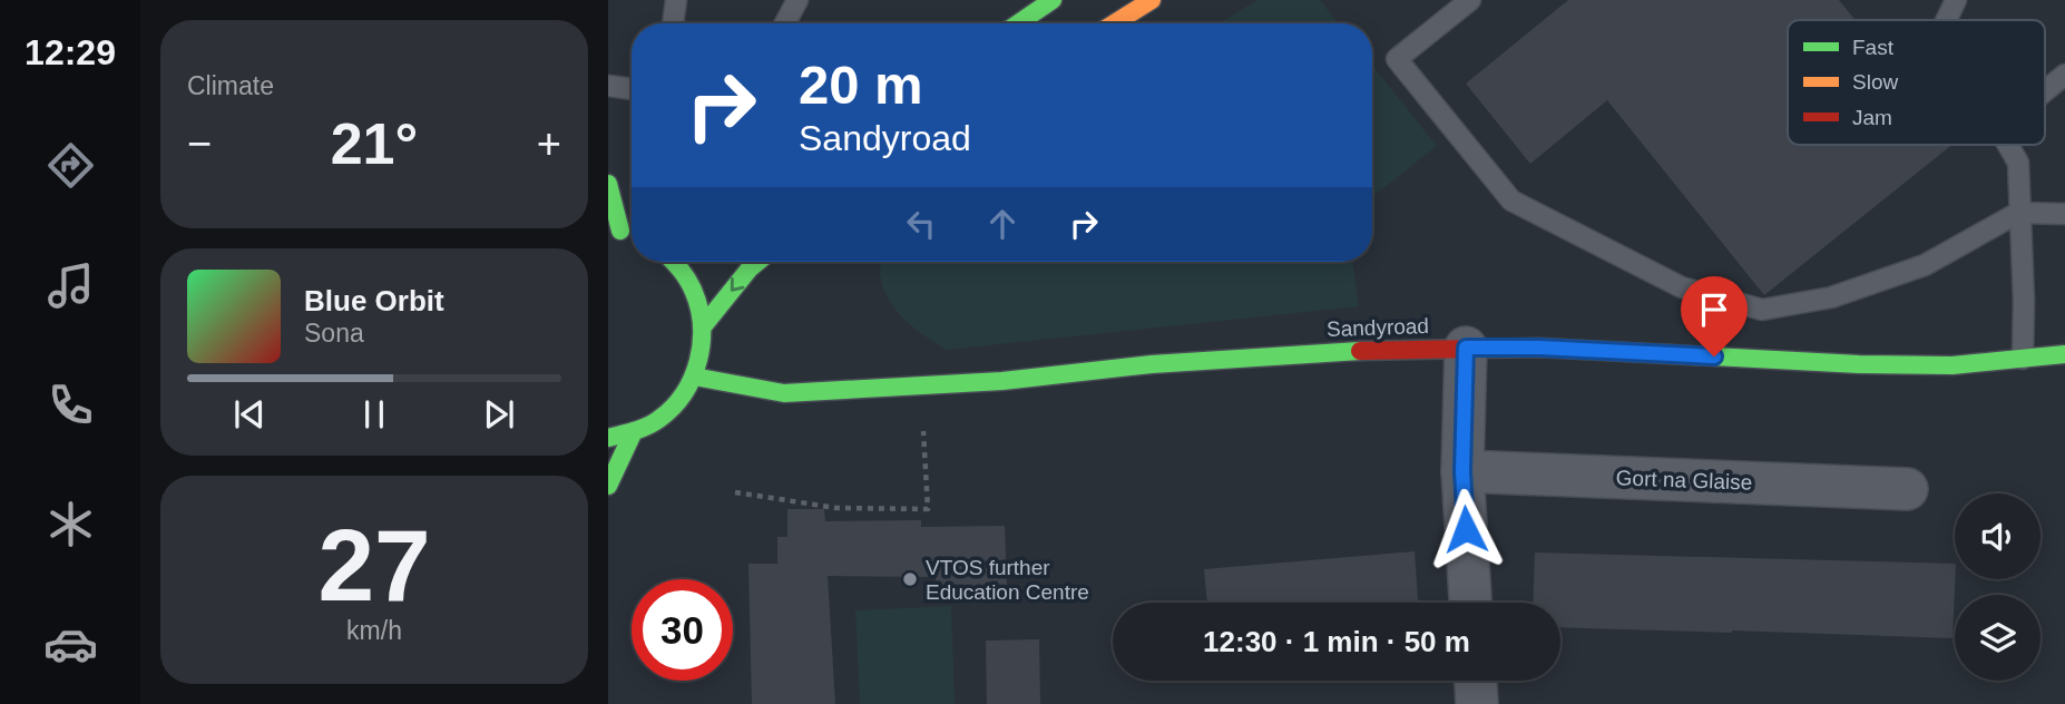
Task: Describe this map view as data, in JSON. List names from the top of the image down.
{
  "streets": {
    "street": ["Sandyroad", "Gort na Glaise"]
  },
  "places": ["VTOS further Education Centre"],
  "legend": ["Fast", "Slow", "Jam"],
  "page": {
    "tabs": "12:29",
    "tile": [
      "Climate",
      ["27", "km/h"]
    ],
    "turn": ["20 m", "Sandyroad"],
    "heat": ["−", "21°", "+"],
    "song": ["Blue Orbit", "Sona"],
    "limit": "30",
    "trip": "12:30 · 1 min · 50 m"
  }
}
